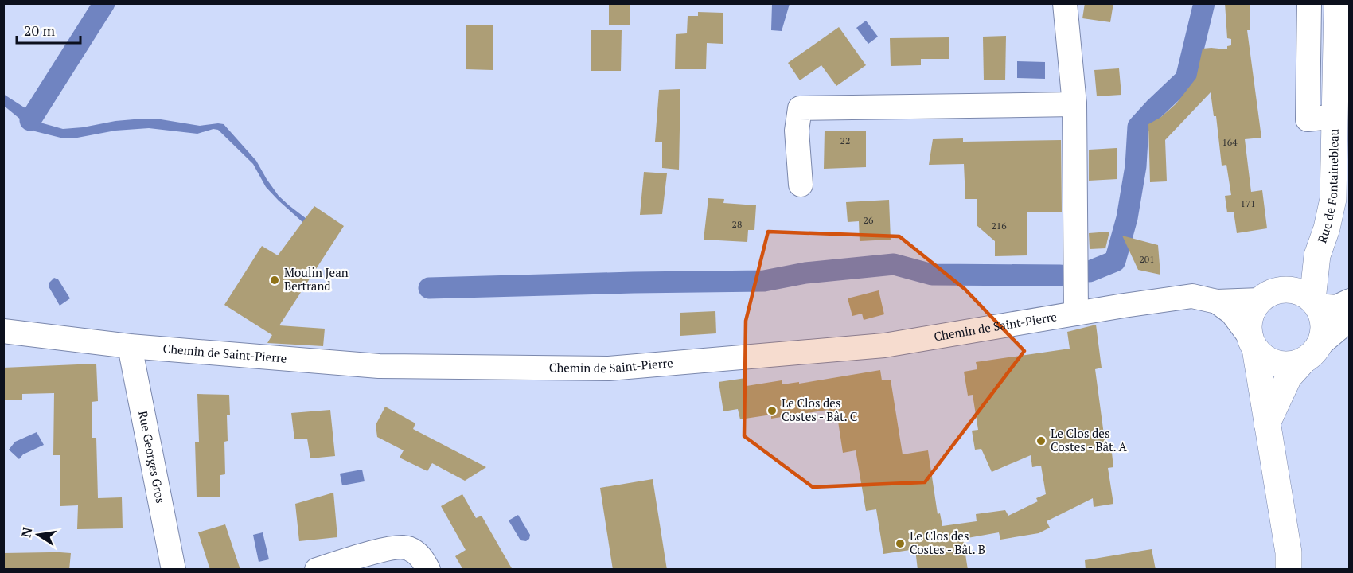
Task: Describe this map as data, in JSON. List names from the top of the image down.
{
  "streets": {
    "street": ["Rue de Fontainebleau", "Chemin de Saint-Pierre", "Rue Georges Gros"]
  },
  "crossings": [
    ["Rue de Fontainebleau", "Chemin de Saint-Pierre"],
    ["Chemin de Saint-Pierre", "Rue Georges Gros"]
  ],
  "places": [
    "Moulin Jean Bertrand",
    "Le Clos des Costes - Bât. C",
    "Le Clos des Costes - Bât. A",
    "Le Clos des Costes - Bât. B"
  ],
  "house_numbers": [
    "22",
    "164",
    "171",
    "26",
    "28",
    "216",
    "201"
  ],
  "scale_bar": "20 m",
  "north": "left"
}
